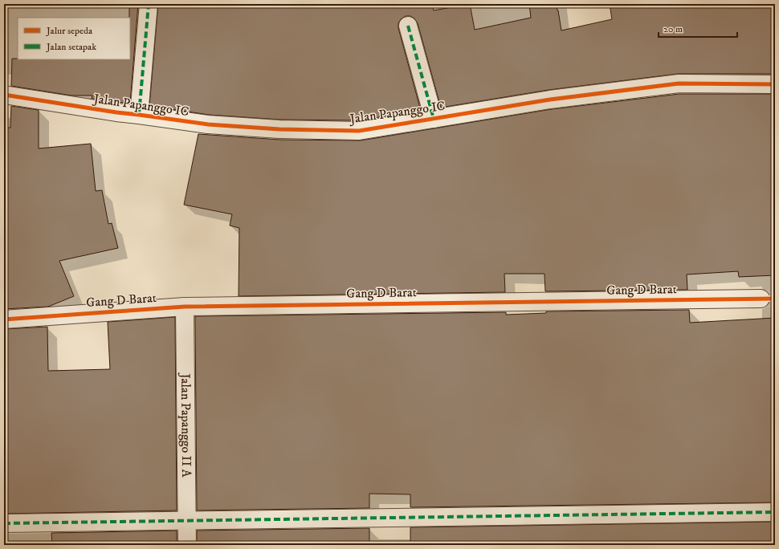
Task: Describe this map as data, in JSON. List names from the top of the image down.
{
  "streets": {
    "street": ["Jalan Papanggo IC", "Gang D Barat", "Jalan Papanggo II A"]
  },
  "crossings": [
    ["Gang D Barat", "Jalan Papanggo II A"]
  ],
  "legend": ["Jalur sepeda", "Jalan setapak"],
  "scale_bar": "20 m"
}
